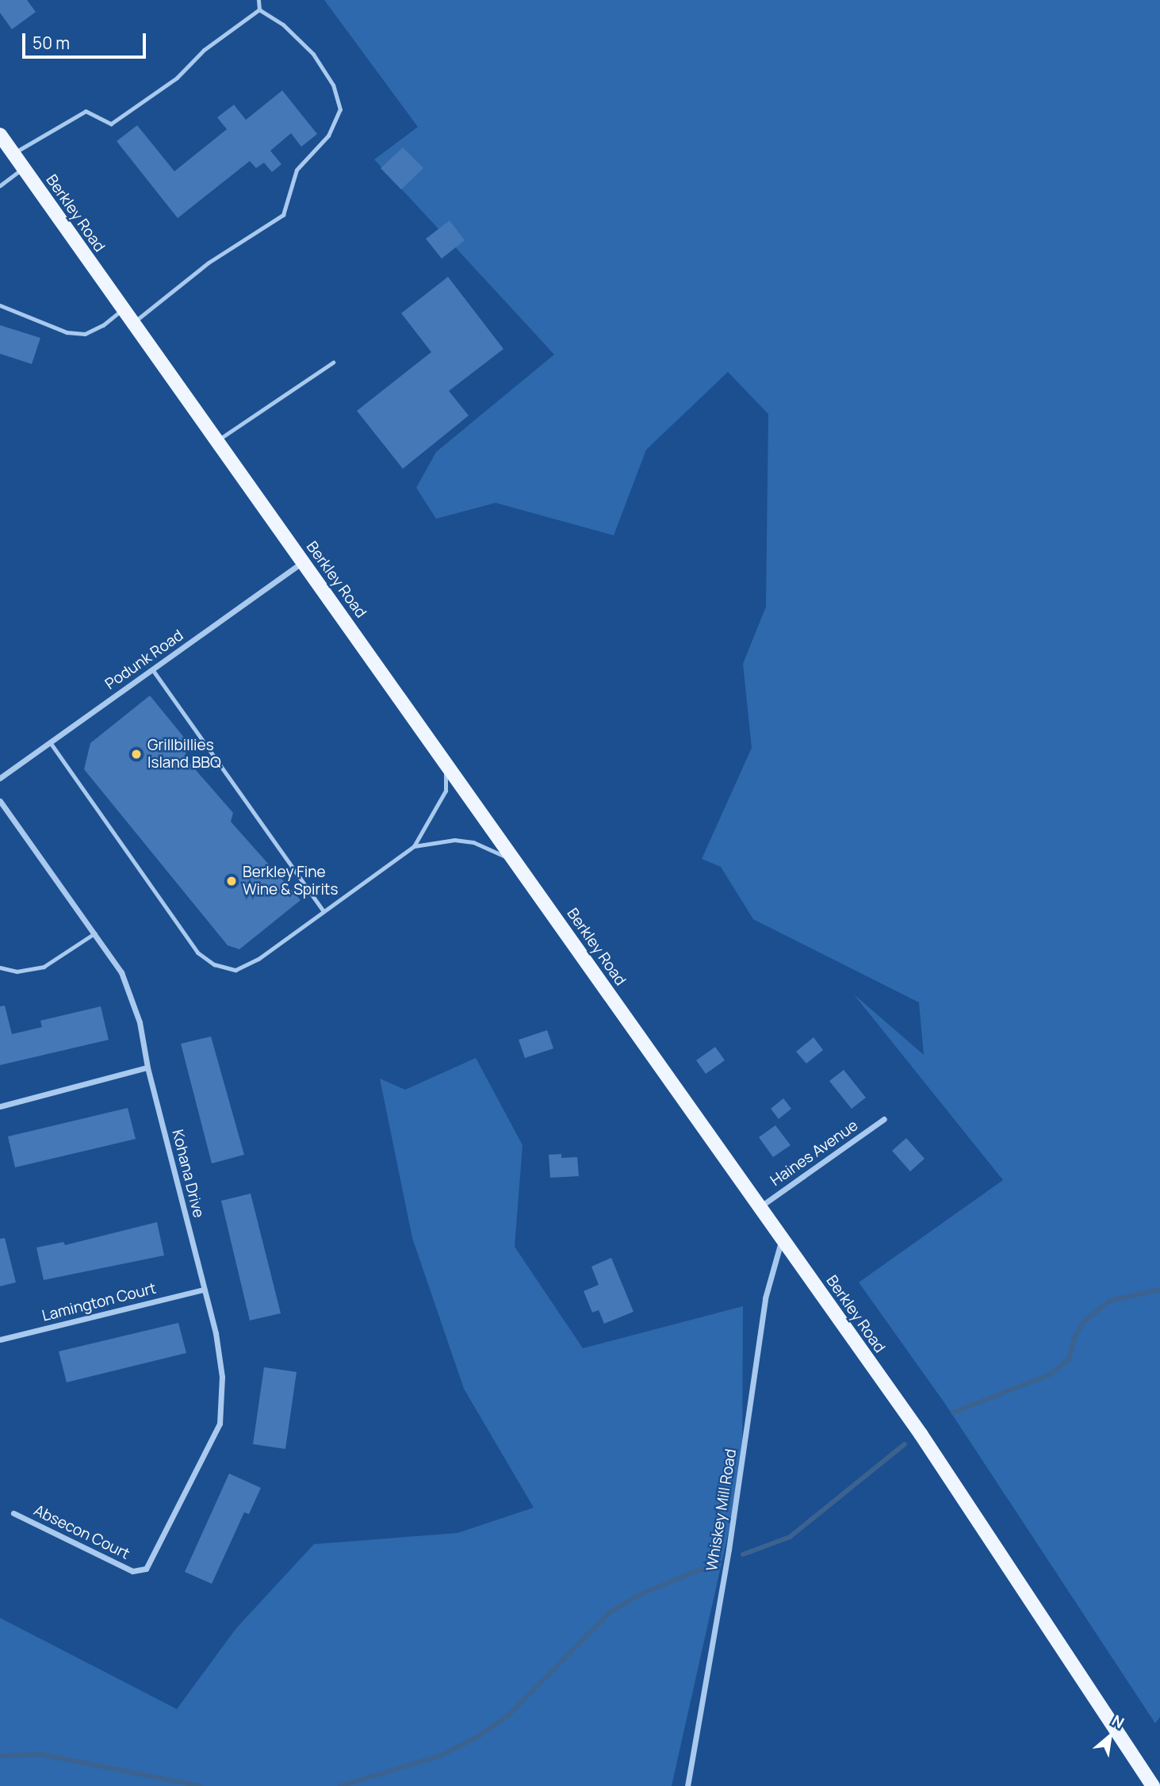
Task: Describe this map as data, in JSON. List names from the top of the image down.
{
  "streets": {
    "main road": ["Berkley Road"],
    "street": [
      "Podunk Road",
      "Haines Avenue",
      "Kohana Drive",
      "Lamington Court",
      "Whiskey Mill Road",
      "Absecon Court"
    ]
  },
  "crossings": [
    ["Berkley Road", "Podunk Road"],
    ["Berkley Road", "Haines Avenue"],
    ["Berkley Road", "Whiskey Mill Road"],
    ["Kohana Drive", "Lamington Court"],
    ["Kohana Drive", "Absecon Court"]
  ],
  "places": ["Grillbillies Island BBQ", "Berkley Fine Wine & Spirits"],
  "scale_bar": "50 m",
  "north": "top right"
}
